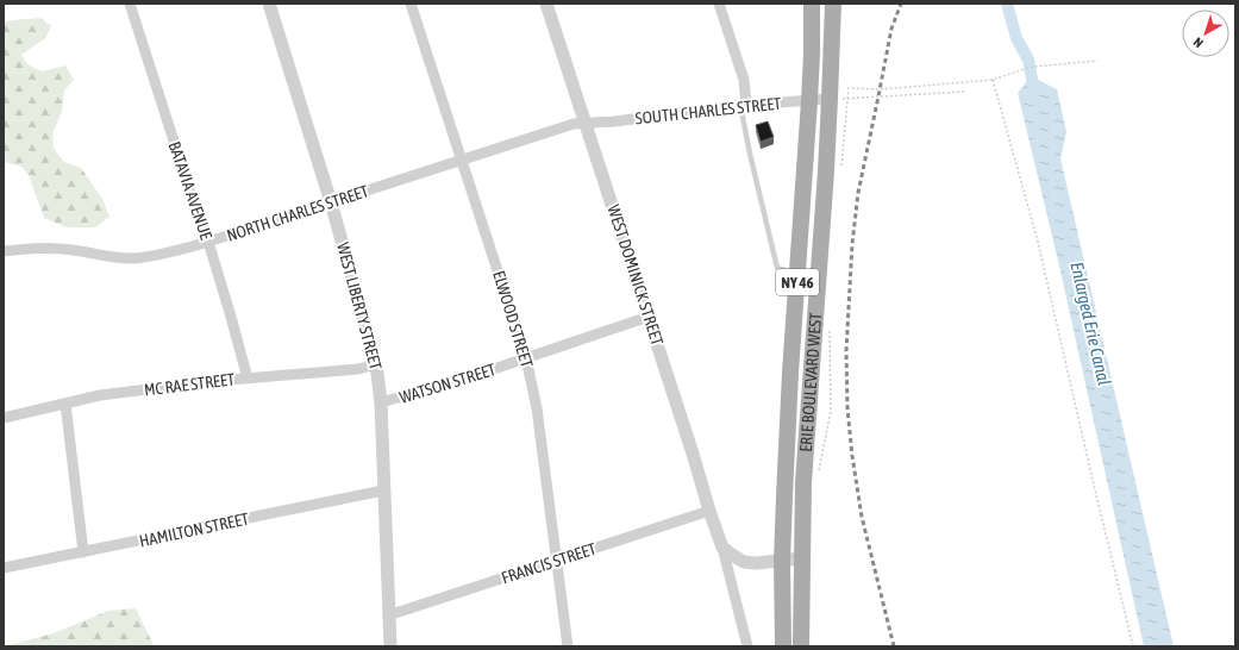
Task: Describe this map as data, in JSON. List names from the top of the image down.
{
  "streets": {
    "main road": ["NY 46", "ERIE BOULEVARD WEST"],
    "street": [
      "SOUTH CHARLES STREET",
      "BATAVIA AVENUE",
      "NORTH CHARLES STREET",
      "WEST DOMINICK STREET",
      "WEST LIBERTY STREET",
      "ELWOOD STREET",
      "WATSON STREET",
      "MC RAE STREET",
      "HAMILTON STREET",
      "FRANCIS STREET"
    ]
  },
  "crossings": [
    ["SOUTH CHARLES STREET", "NORTH CHARLES STREET"],
    ["SOUTH CHARLES STREET", "WEST DOMINICK STREET"],
    ["SOUTH CHARLES STREET", "ERIE BOULEVARD WEST"],
    ["BATAVIA AVENUE", "NORTH CHARLES STREET"],
    ["BATAVIA AVENUE", "MC RAE STREET"],
    ["NORTH CHARLES STREET", "WEST DOMINICK STREET"],
    ["NORTH CHARLES STREET", "WEST LIBERTY STREET"],
    ["NORTH CHARLES STREET", "ELWOOD STREET"],
    ["WEST DOMINICK STREET", "WATSON STREET"],
    ["WEST DOMINICK STREET", "FRANCIS STREET"],
    ["WEST LIBERTY STREET", "WATSON STREET"],
    ["WEST LIBERTY STREET", "MC RAE STREET"],
    ["WEST LIBERTY STREET", "HAMILTON STREET"],
    ["WEST LIBERTY STREET", "FRANCIS STREET"],
    ["ELWOOD STREET", "WATSON STREET"],
    ["ELWOOD STREET", "FRANCIS STREET"]
  ],
  "water": ["Enlarged Erie Canal"],
  "north": "bottom left"
}
